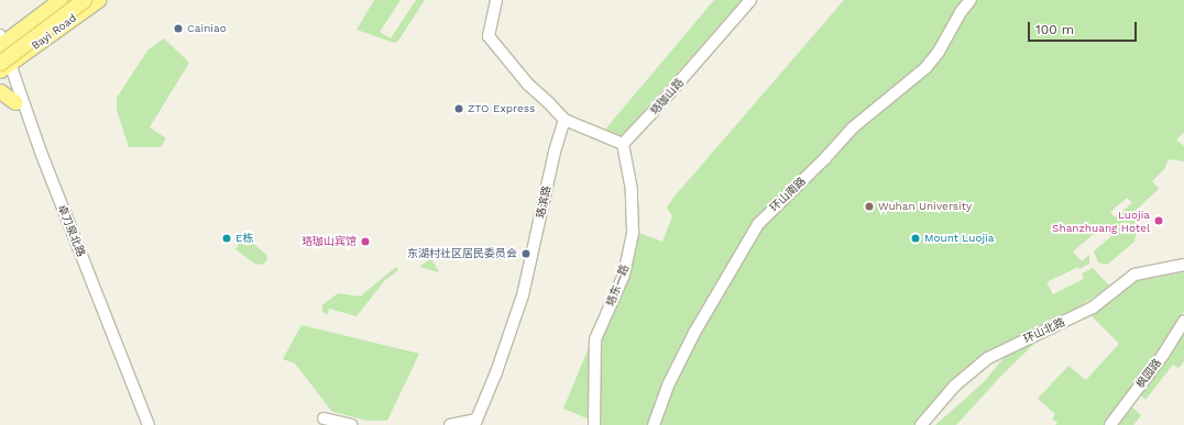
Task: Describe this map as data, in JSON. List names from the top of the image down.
{
  "streets": {
    "main road": ["Bayi Road"],
    "street": [
      "珞珈山路",
      "环山南路",
      "珞滨路",
      "卓刀泉北路",
      "珞东一路",
      "环山北路",
      "枫园路"
    ]
  },
  "crossings": [
    ["Bayi Road", "卓刀泉北路"],
    ["珞珈山路", "珞东一路"]
  ],
  "places": [
    "Cainiao",
    "ZTO Express",
    "Wuhan University",
    "Luojia Shanzhuang Hotel",
    "E栋",
    "Mount Luojia",
    "珞珈山宾馆",
    "东湖村社区居民委员会"
  ],
  "scale_bar": "100 m"
}
